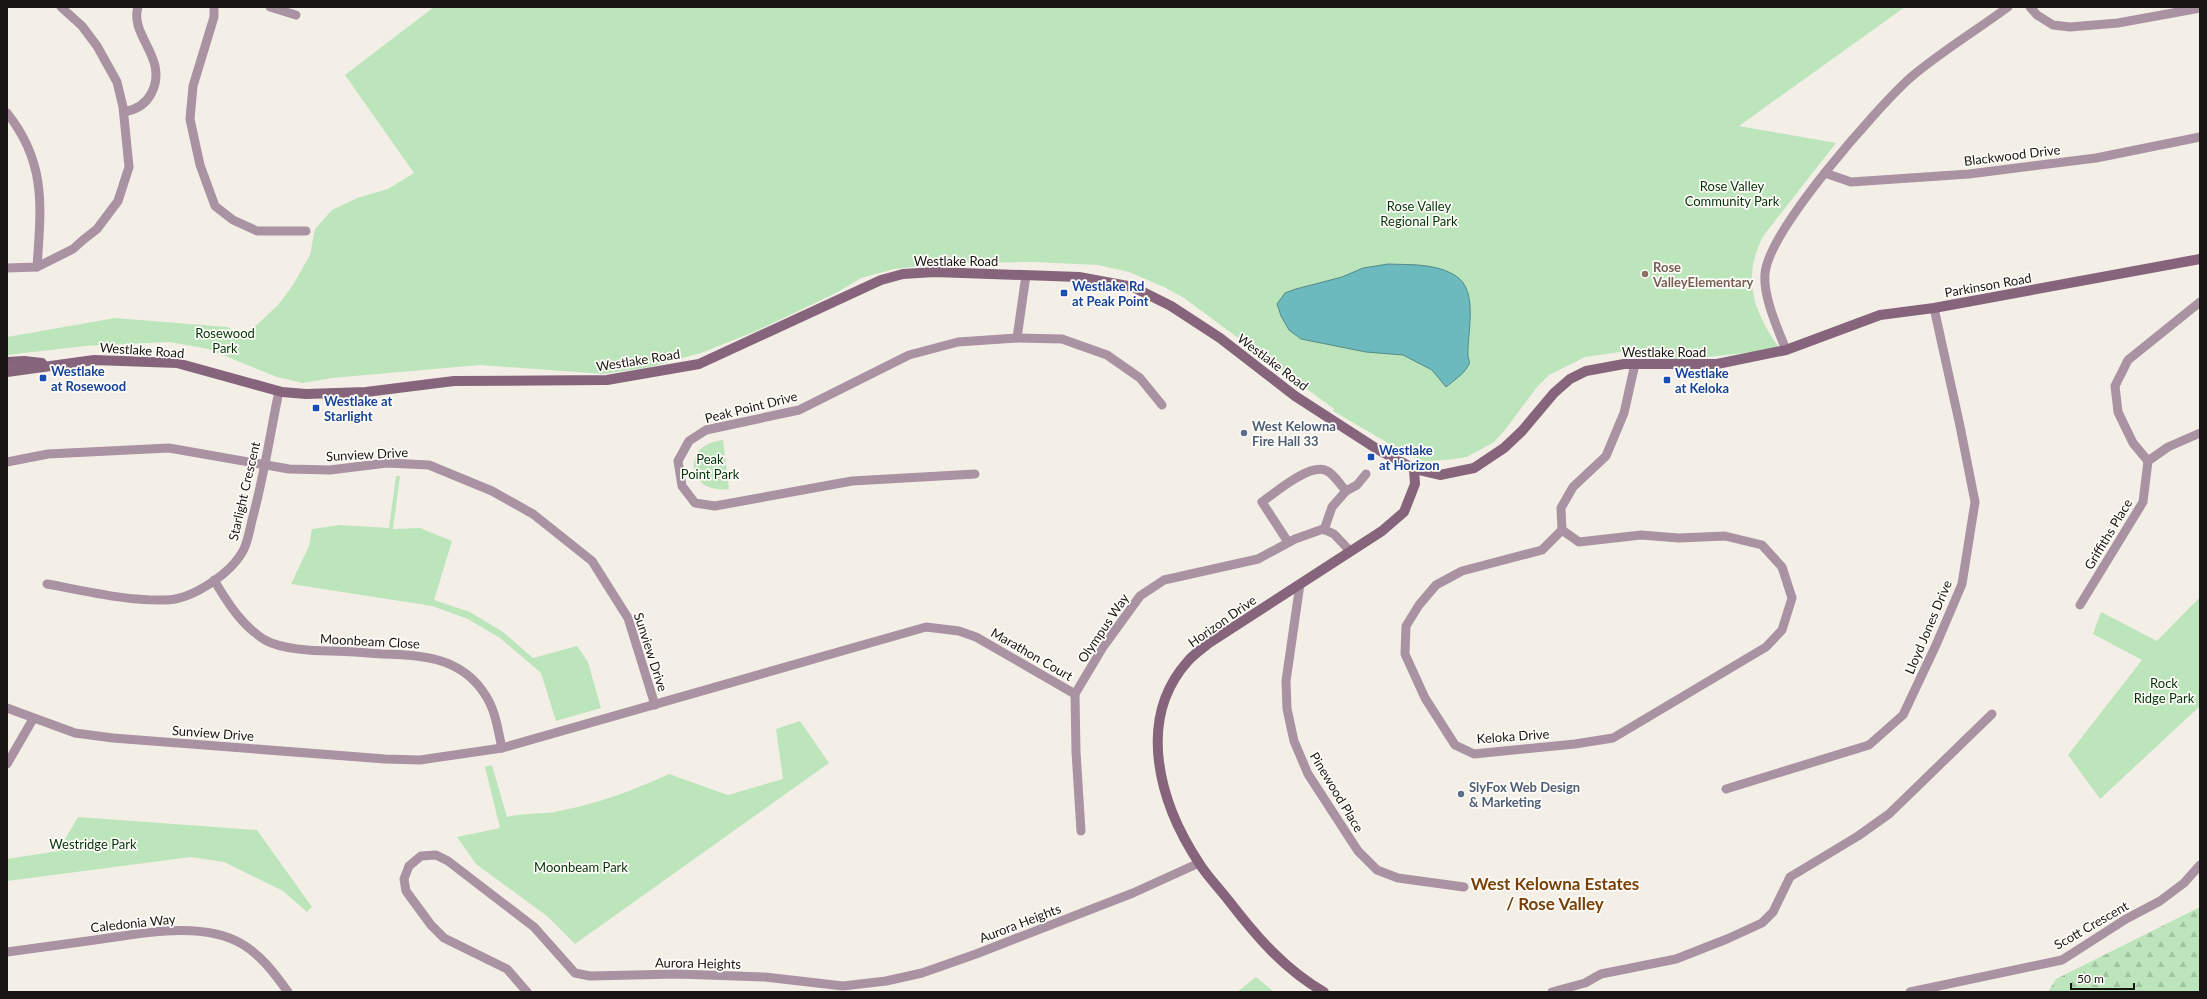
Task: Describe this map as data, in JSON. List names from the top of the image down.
{
  "streets": {
    "street": [
      "Blackwood Drive",
      "Westlake Road",
      "Parkinson Road",
      "Peak Point Drive",
      "Sunview Drive",
      "Starlight Crescent",
      "Griffiths Place",
      "Horizon Drive",
      "Lloyd Jones Drive",
      "Olympus Way",
      "Moonbeam Close",
      "Marathon Court",
      "Keloka Drive",
      "Pinewood Place",
      "Caledonia Way",
      "Aurora Heights",
      "Scott Crescent"
    ]
  },
  "crossings": [
    ["Westlake Road", "Parkinson Road"],
    ["Westlake Road", "Starlight Crescent"],
    ["Westlake Road", "Horizon Drive"],
    ["Parkinson Road", "Lloyd Jones Drive"],
    ["Sunview Drive", "Starlight Crescent"],
    ["Sunview Drive", "Moonbeam Close"],
    ["Sunview Drive", "Marathon Court"],
    ["Starlight Crescent", "Moonbeam Close"],
    ["Horizon Drive", "Pinewood Place"],
    ["Horizon Drive", "Aurora Heights"],
    ["Olympus Way", "Marathon Court"]
  ],
  "districts": ["West Kelowna Estates / Rose Valley"],
  "parks": [
    "Rose Valley Community Park",
    "Rose Valley Regional Park",
    "Rosewood Park",
    "Peak Point Park",
    "Rock Ridge Park",
    "Westridge Park",
    "Moonbeam Park"
  ],
  "places": {
    "other": ["Rose ValleyElementary", "West Kelowna Fire Hall 33", "SlyFox Web Design & Marketing"],
    "transit": [
      "Westlake Rd at Peak Point",
      "Westlake at Rosewood",
      "Westlake at Keloka",
      "Westlake at Starlight",
      "Westlake at Horizon"
    ]
  },
  "scale_bar": "50 m"
}
